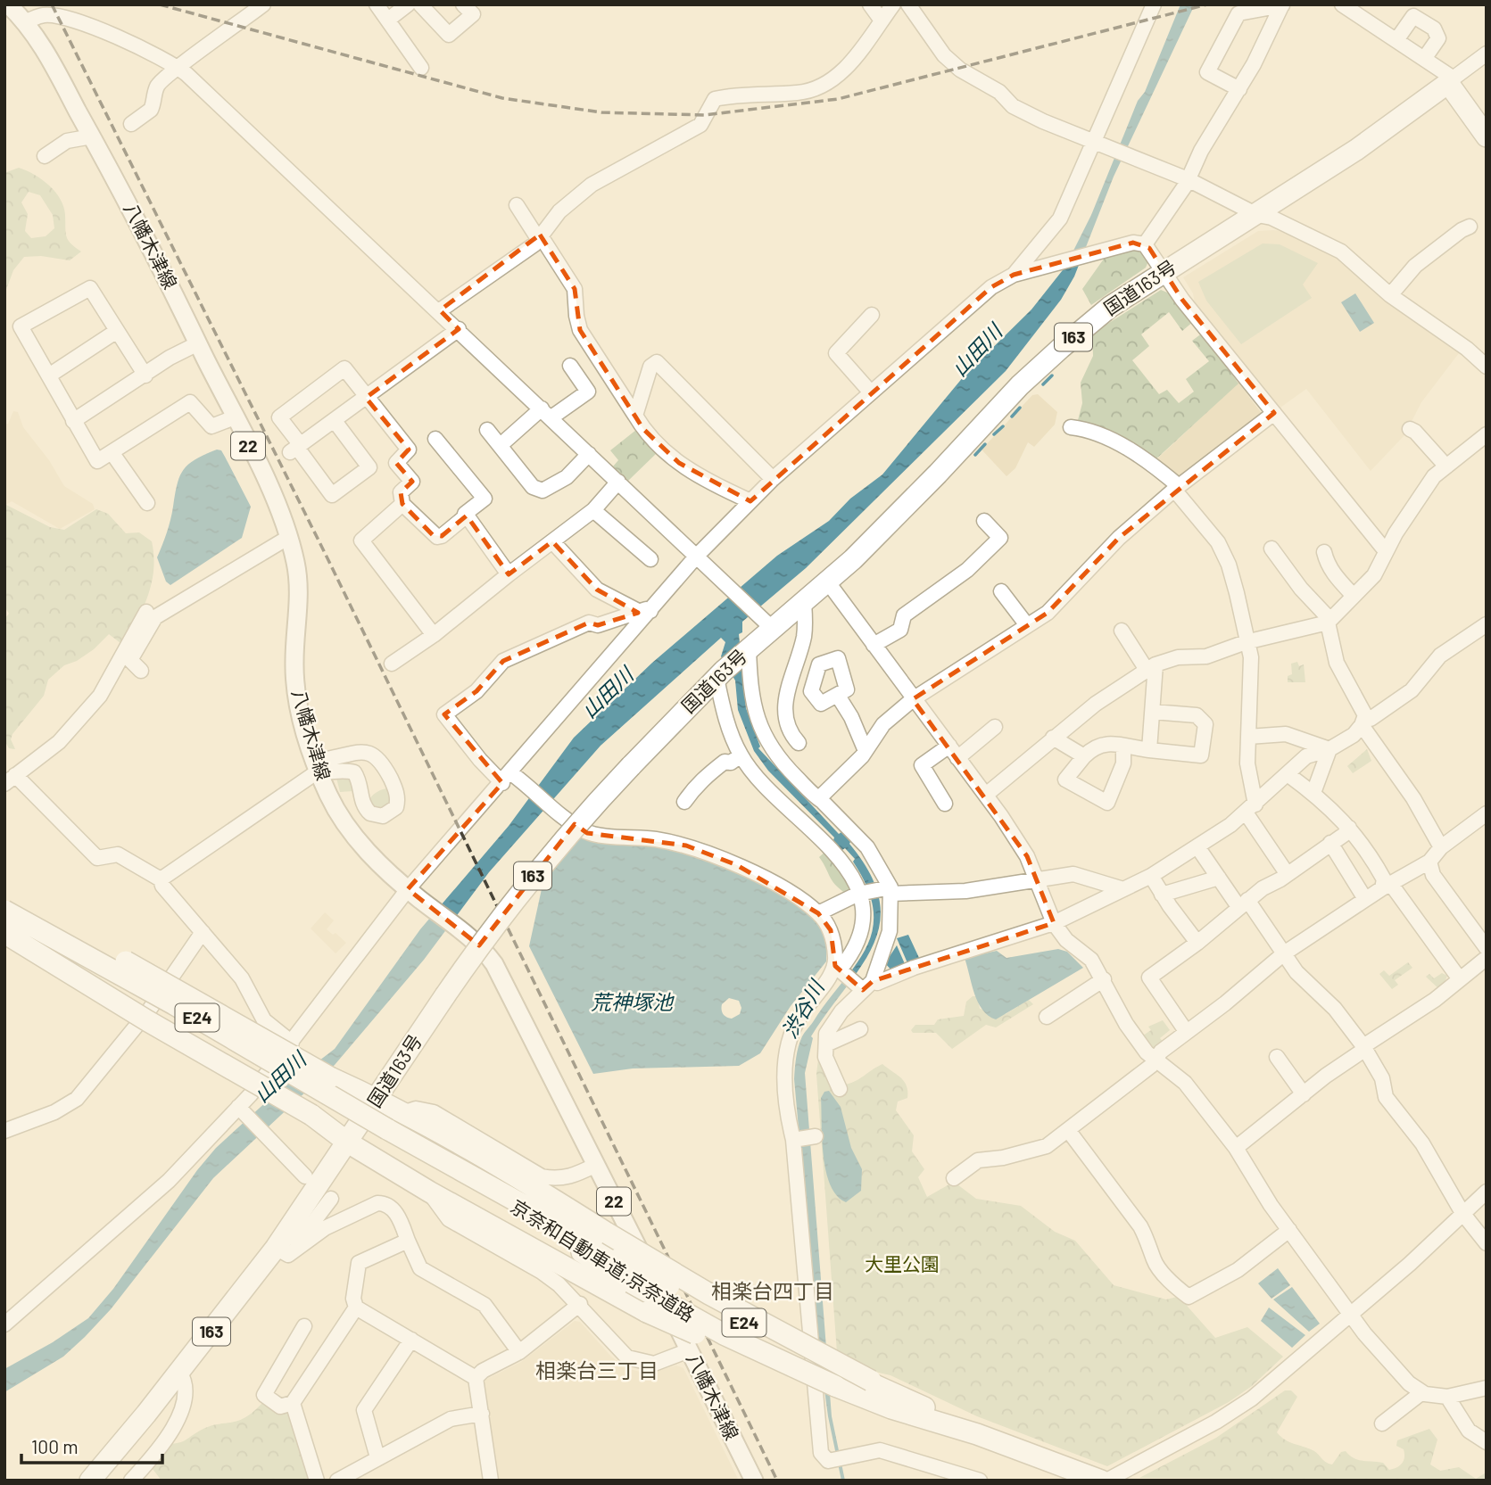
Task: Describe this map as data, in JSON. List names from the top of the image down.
{
  "streets": {
    "highway": [
      "国道163号",
      "163",
      "E24",
      "京奈和自動車道;京奈道路"
    ],
    "main road": ["八幡木津線", "22"]
  },
  "districts": ["相楽台四丁目", "相楽台三丁目"],
  "water": ["山田川", "荒神塚池", "渋谷川"],
  "parks": ["大里公園"],
  "scale_bar": "100 m"
}
